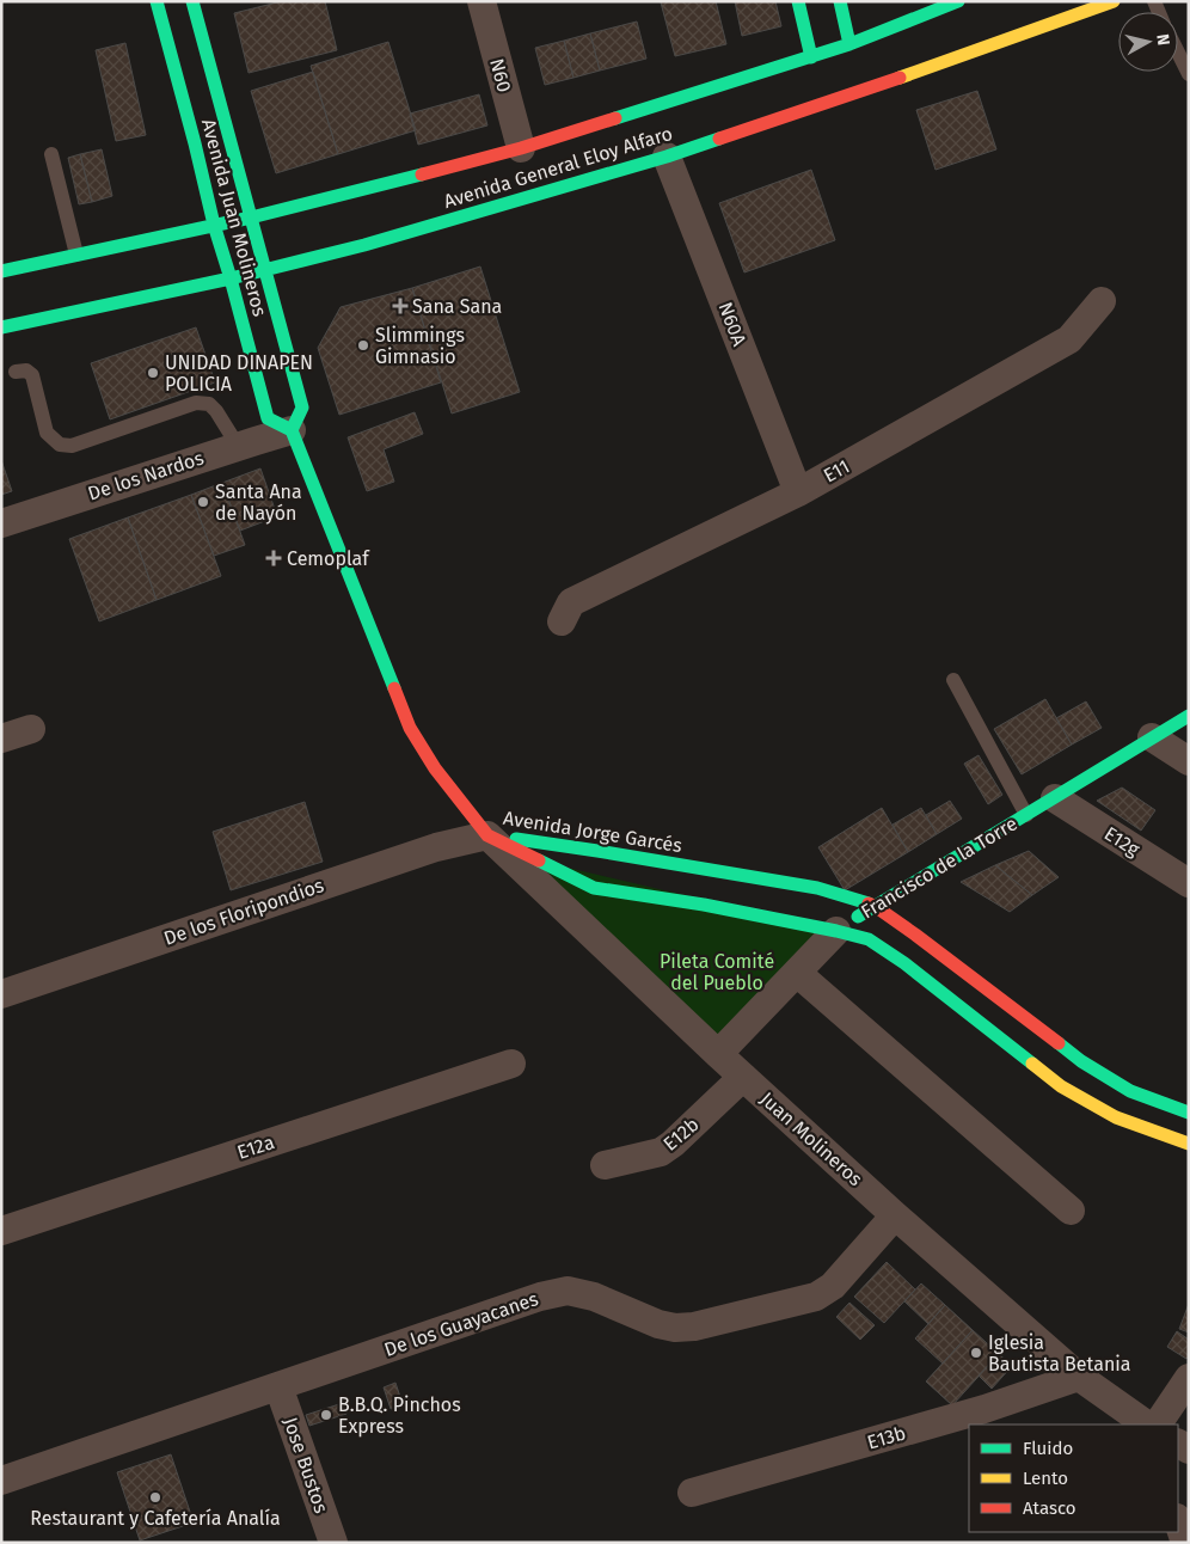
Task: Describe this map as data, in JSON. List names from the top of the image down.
{
  "streets": {
    "street": [
      "N60",
      "Avenida General Eloy Alfaro",
      "Avenida Juan Molineros",
      "N60A",
      "E11",
      "De los Nardos",
      "Avenida Jorge Garcés",
      "E12g",
      "Francisco de la Torre",
      "De los Floripondios",
      "E12b",
      "Juan Molineros",
      "E12a",
      "De los Guayacanes",
      "E13b",
      "Jose Bustos"
    ]
  },
  "crossings": [
    ["N60", "Avenida General Eloy Alfaro"],
    ["Avenida General Eloy Alfaro", "Avenida Juan Molineros"],
    ["Avenida General Eloy Alfaro", "N60A"],
    ["Avenida Juan Molineros", "De los Nardos"],
    ["N60A", "E11"],
    ["Avenida Jorge Garcés", "Francisco de la Torre"],
    ["Avenida Jorge Garcés", "De los Floripondios"],
    ["Avenida Jorge Garcés", "Juan Molineros"],
    ["E12g", "Francisco de la Torre"],
    ["Francisco de la Torre", "Juan Molineros"],
    ["De los Floripondios", "Juan Molineros"],
    ["E12b", "Juan Molineros"],
    ["Juan Molineros", "De los Guayacanes"],
    ["Juan Molineros", "E13b"],
    ["De los Guayacanes", "Jose Bustos"]
  ],
  "parks": ["Pileta Comité del Pueblo"],
  "places": {
    "health": ["Sana Sana", "Cemoplaf"],
    "other": [
      "Slimmings Gimnasio",
      "UNIDAD DINAPEN POLICIA",
      "Santa Ana de Nayón",
      "Iglesia Bautista Betania",
      "B.B.Q. Pinchos Express",
      "Restaurant y Cafetería Analía"
    ]
  },
  "legend": ["Fluido", "Lento", "Atasco"],
  "north": "right"
}
